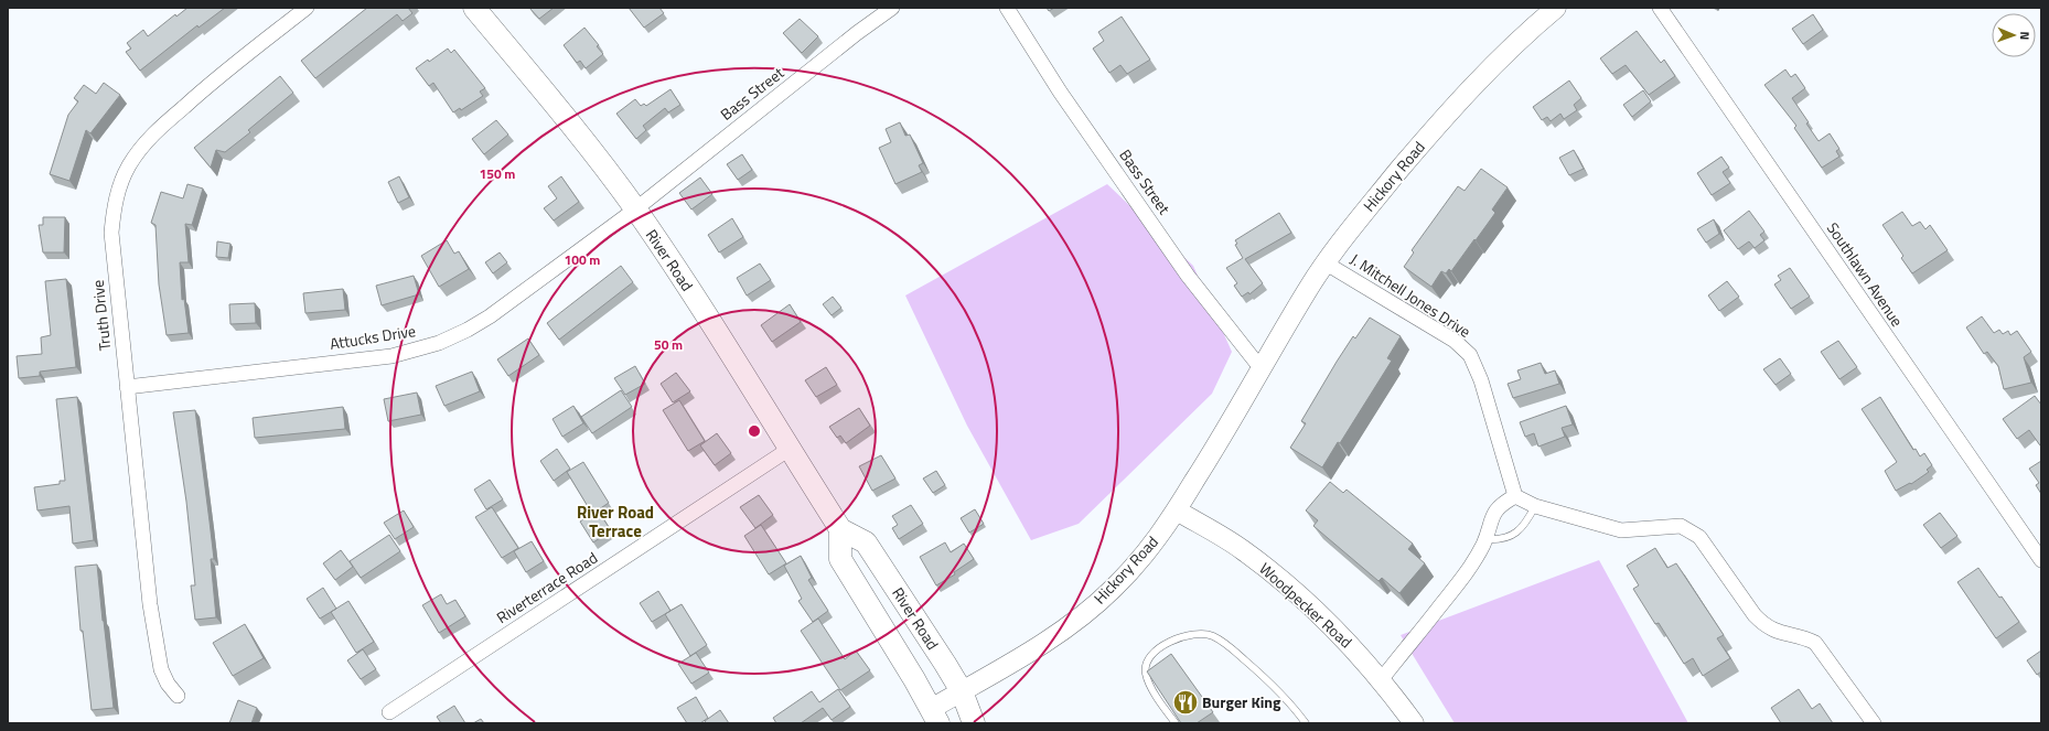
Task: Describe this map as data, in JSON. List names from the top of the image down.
{
  "streets": {
    "main road": ["Hickory Road", "River Road", "Woodpecker Road"],
    "street": [
      "Bass Street",
      "Southlawn Avenue",
      "J. Mitchell Jones Drive",
      "Truth Drive",
      "Attucks Drive",
      "Riverterrace Road"
    ]
  },
  "crossings": [
    ["Bass Street", "Hickory Road"],
    ["Bass Street", "River Road"],
    ["Bass Street", "Attucks Drive"],
    ["Hickory Road", "River Road"],
    ["Hickory Road", "J. Mitchell Jones Drive"],
    ["Hickory Road", "Woodpecker Road"],
    ["River Road", "Attucks Drive"],
    ["River Road", "Riverterrace Road"],
    ["Truth Drive", "Attucks Drive"]
  ],
  "districts": ["River Road Terrace"],
  "places": {
    "restaurant": ["Burger King"]
  },
  "north": "right",
  "rings": ["150 m", "100 m", "50 m"]
}
